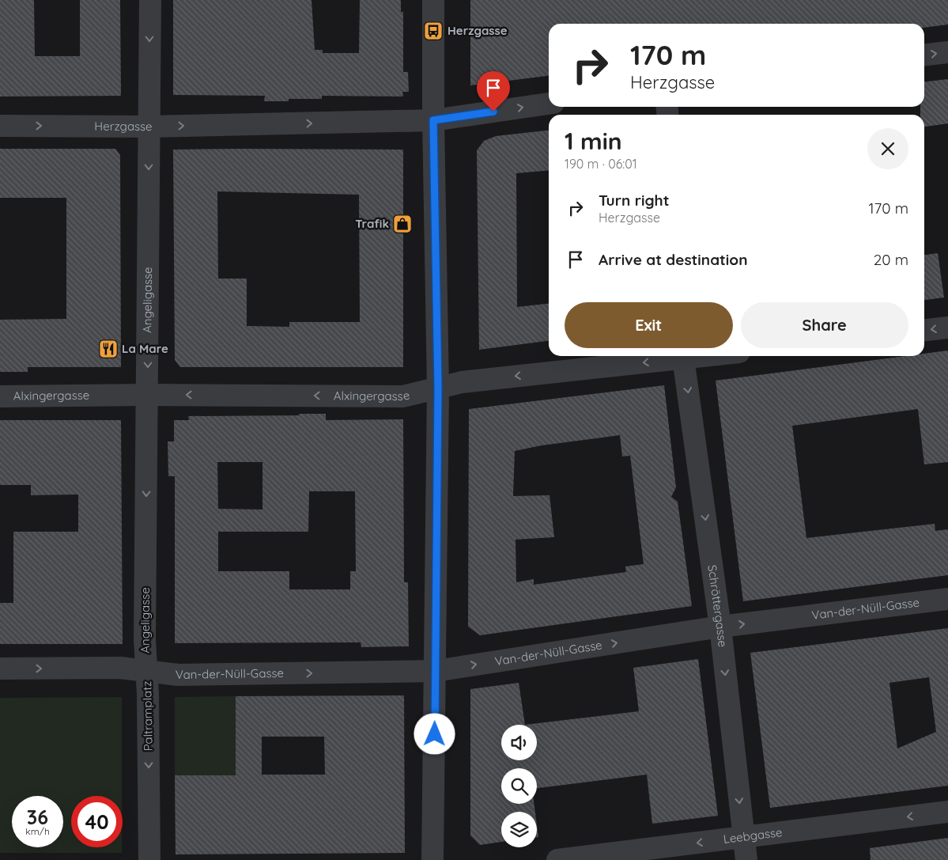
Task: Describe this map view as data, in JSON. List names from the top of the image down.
{
  "streets": {
    "street": [
      "Herzgasse",
      "Angeligasse",
      "Alxingergasse",
      "Schröttergasse",
      "Van-der-Nüll-Gasse",
      "Paltramplatz",
      "Leebgasse"
    ]
  },
  "crossings": [
    ["Herzgasse", "Angeligasse"],
    ["Angeligasse", "Alxingergasse"],
    ["Angeligasse", "Van-der-Nüll-Gasse"],
    ["Angeligasse", "Paltramplatz"],
    ["Schröttergasse", "Van-der-Nüll-Gasse"],
    ["Schröttergasse", "Leebgasse"],
    ["Van-der-Nüll-Gasse", "Paltramplatz"]
  ],
  "one_way": [
    "Herzgasse",
    "Angeligasse",
    "Alxingergasse",
    "Schröttergasse",
    "Van-der-Nüll-Gasse",
    "Leebgasse"
  ],
  "places": {
    "bus stop": ["Herzgasse"],
    "shop": ["Trafik"],
    "restaurant": ["La Mare"]
  },
  "page": {
    "turn": ["170 m", "Herzgasse"],
    "heading": ["1 min", "190 m · 06:01"],
    "list": [
      {
        "name": "Turn right",
        "note": "Herzgasse",
        "value": "170 m"
      },
      {
        "name": "Arrive at destination",
        "value": "20 m"
      }
    ],
    "buttons": ["Exit", "Share"],
    "speed": "36 km/h",
    "limit": "40"
  }
}
